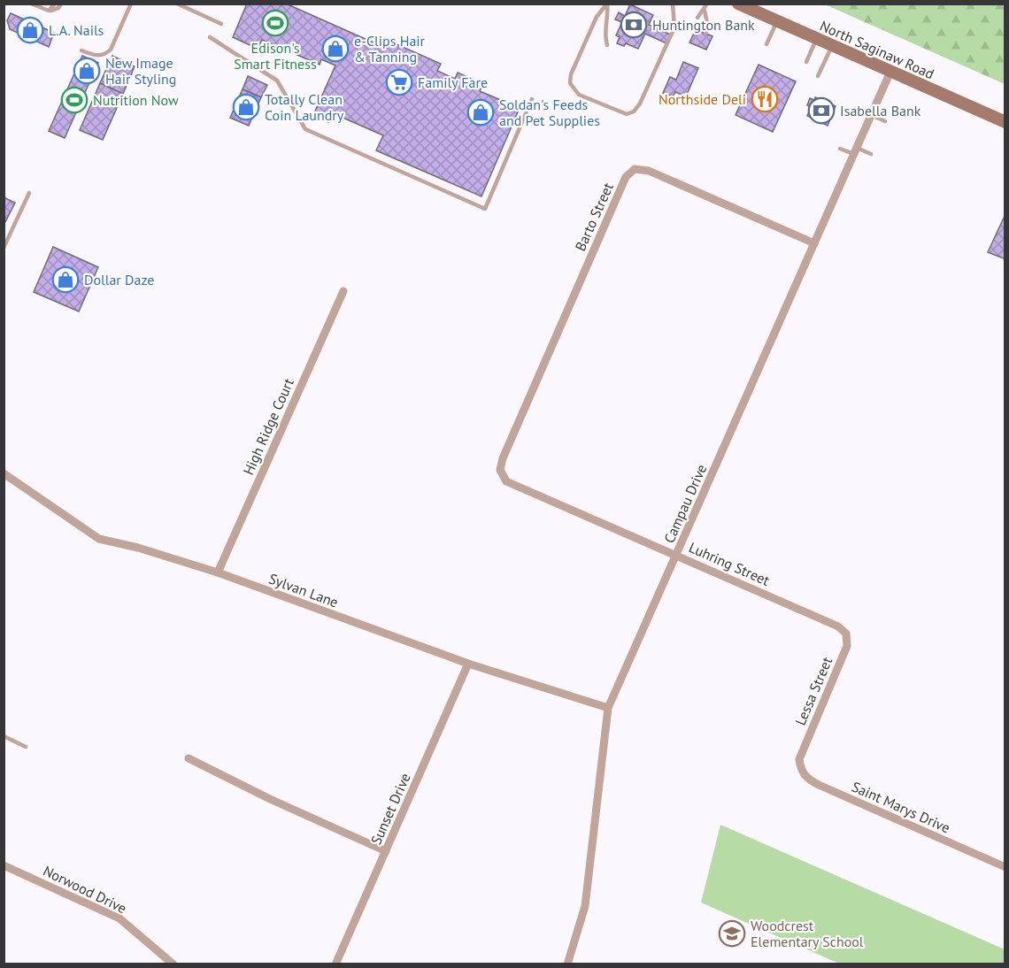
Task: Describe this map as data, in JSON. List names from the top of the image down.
{
  "streets": {
    "main road": ["North Saginaw Road"],
    "street": [
      "Barto Street",
      "High Ridge Court",
      "Campau Drive",
      "Luhring Street",
      "Sylvan Lane",
      "Lessa Street",
      "Saint Marys Drive",
      "Sunset Drive",
      "Norwood Drive"
    ]
  },
  "crossings": [
    ["North Saginaw Road", "Campau Drive"],
    ["Barto Street", "Campau Drive"],
    ["Barto Street", "Luhring Street"],
    ["High Ridge Court", "Sylvan Lane"],
    ["Campau Drive", "Luhring Street"],
    ["Campau Drive", "Sylvan Lane"],
    ["Luhring Street", "Lessa Street"],
    ["Sylvan Lane", "Sunset Drive"],
    ["Lessa Street", "Saint Marys Drive"]
  ],
  "places": {
    "sports": ["Edison's Smart Fitness", "Nutrition Now"],
    "bank": ["Huntington Bank", "Isabella Bank"],
    "shop": [
      "L.A. Nails",
      "e-Clips Hair & Tanning",
      "New Image Hair Styling",
      "Totally Clean Coin Laundry",
      "Soldan's Feeds and Pet Supplies",
      "Dollar Daze"
    ],
    "supermarket": ["Family Fare"],
    "restaurant": ["Northside Deli"],
    "school or university": ["Woodcrest Elementary School"]
  }
}
